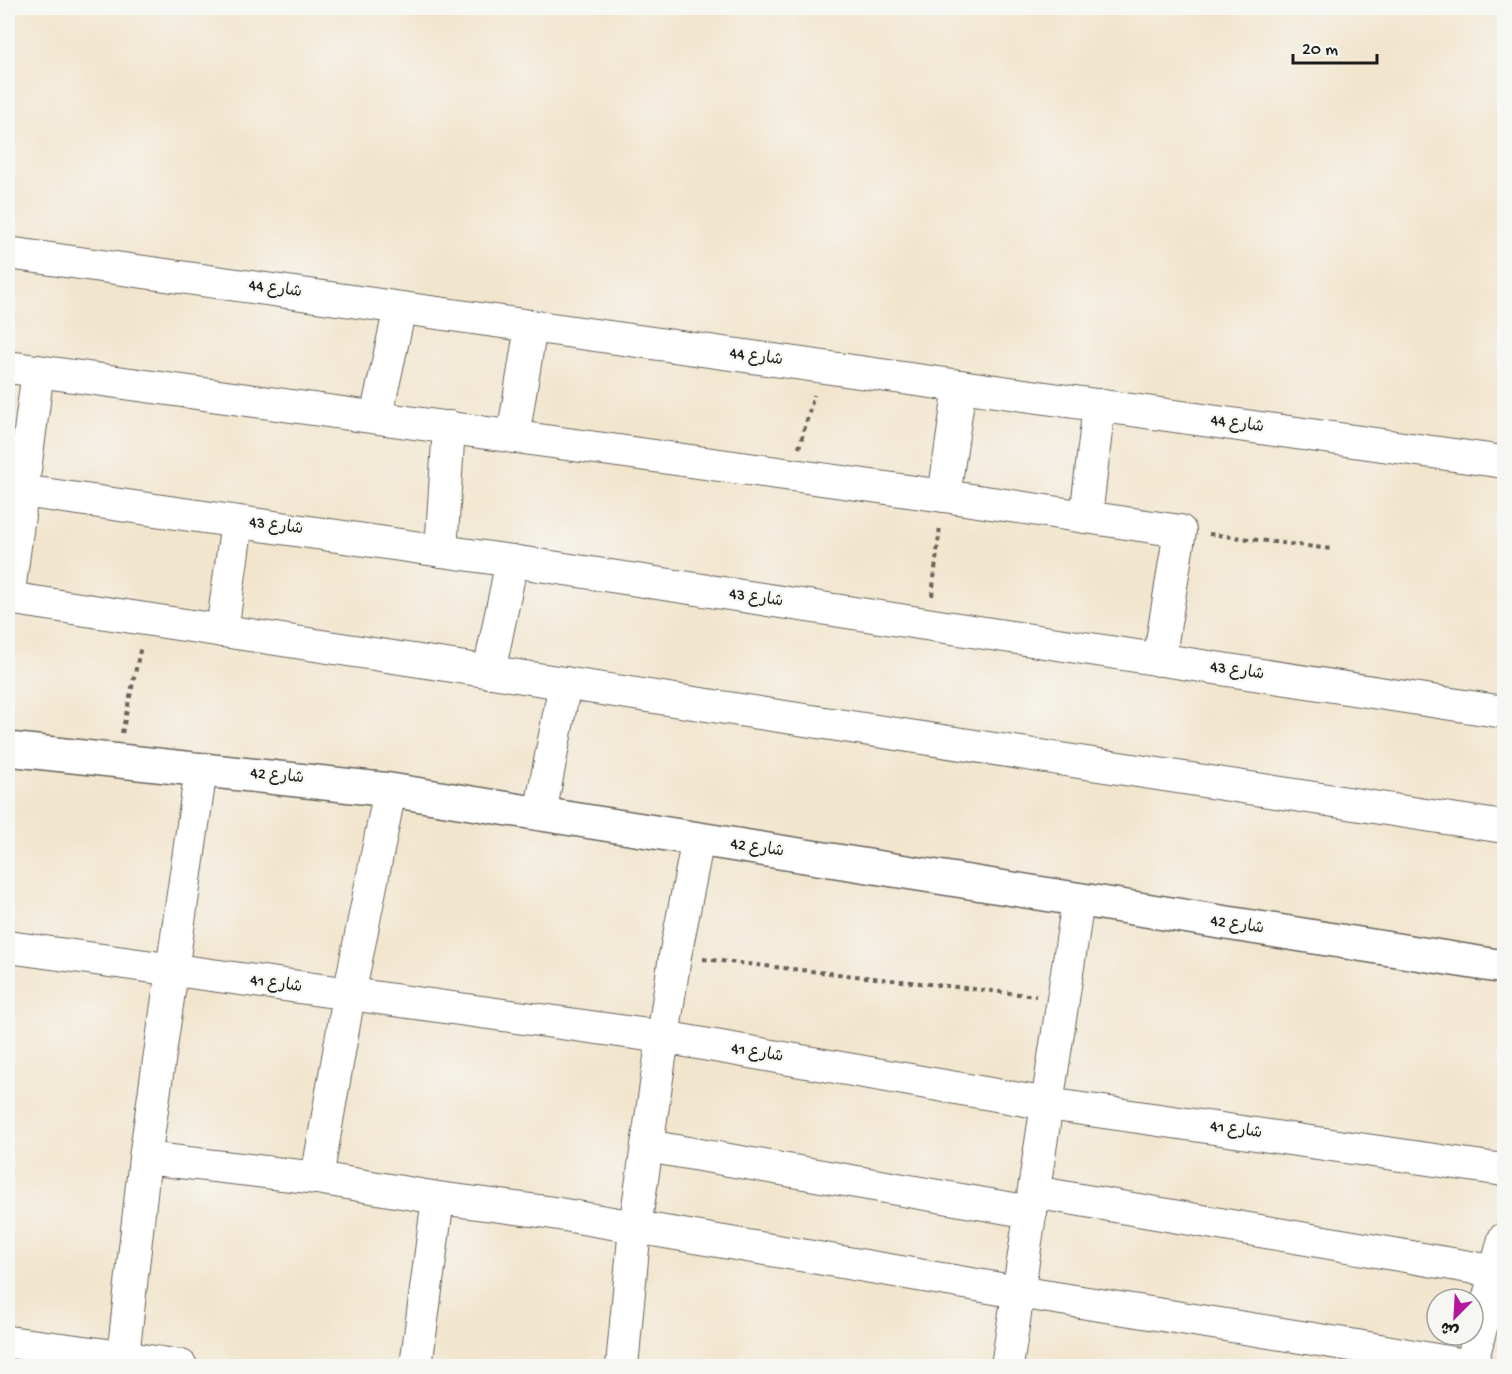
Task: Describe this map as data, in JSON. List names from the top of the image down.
{
  "streets": {
    "main road": ["شارع 42"],
    "street": ["شارع 44", "شارع 43", "شارع 41"]
  },
  "scale_bar": "20 m",
  "north": "bottom left"
}
